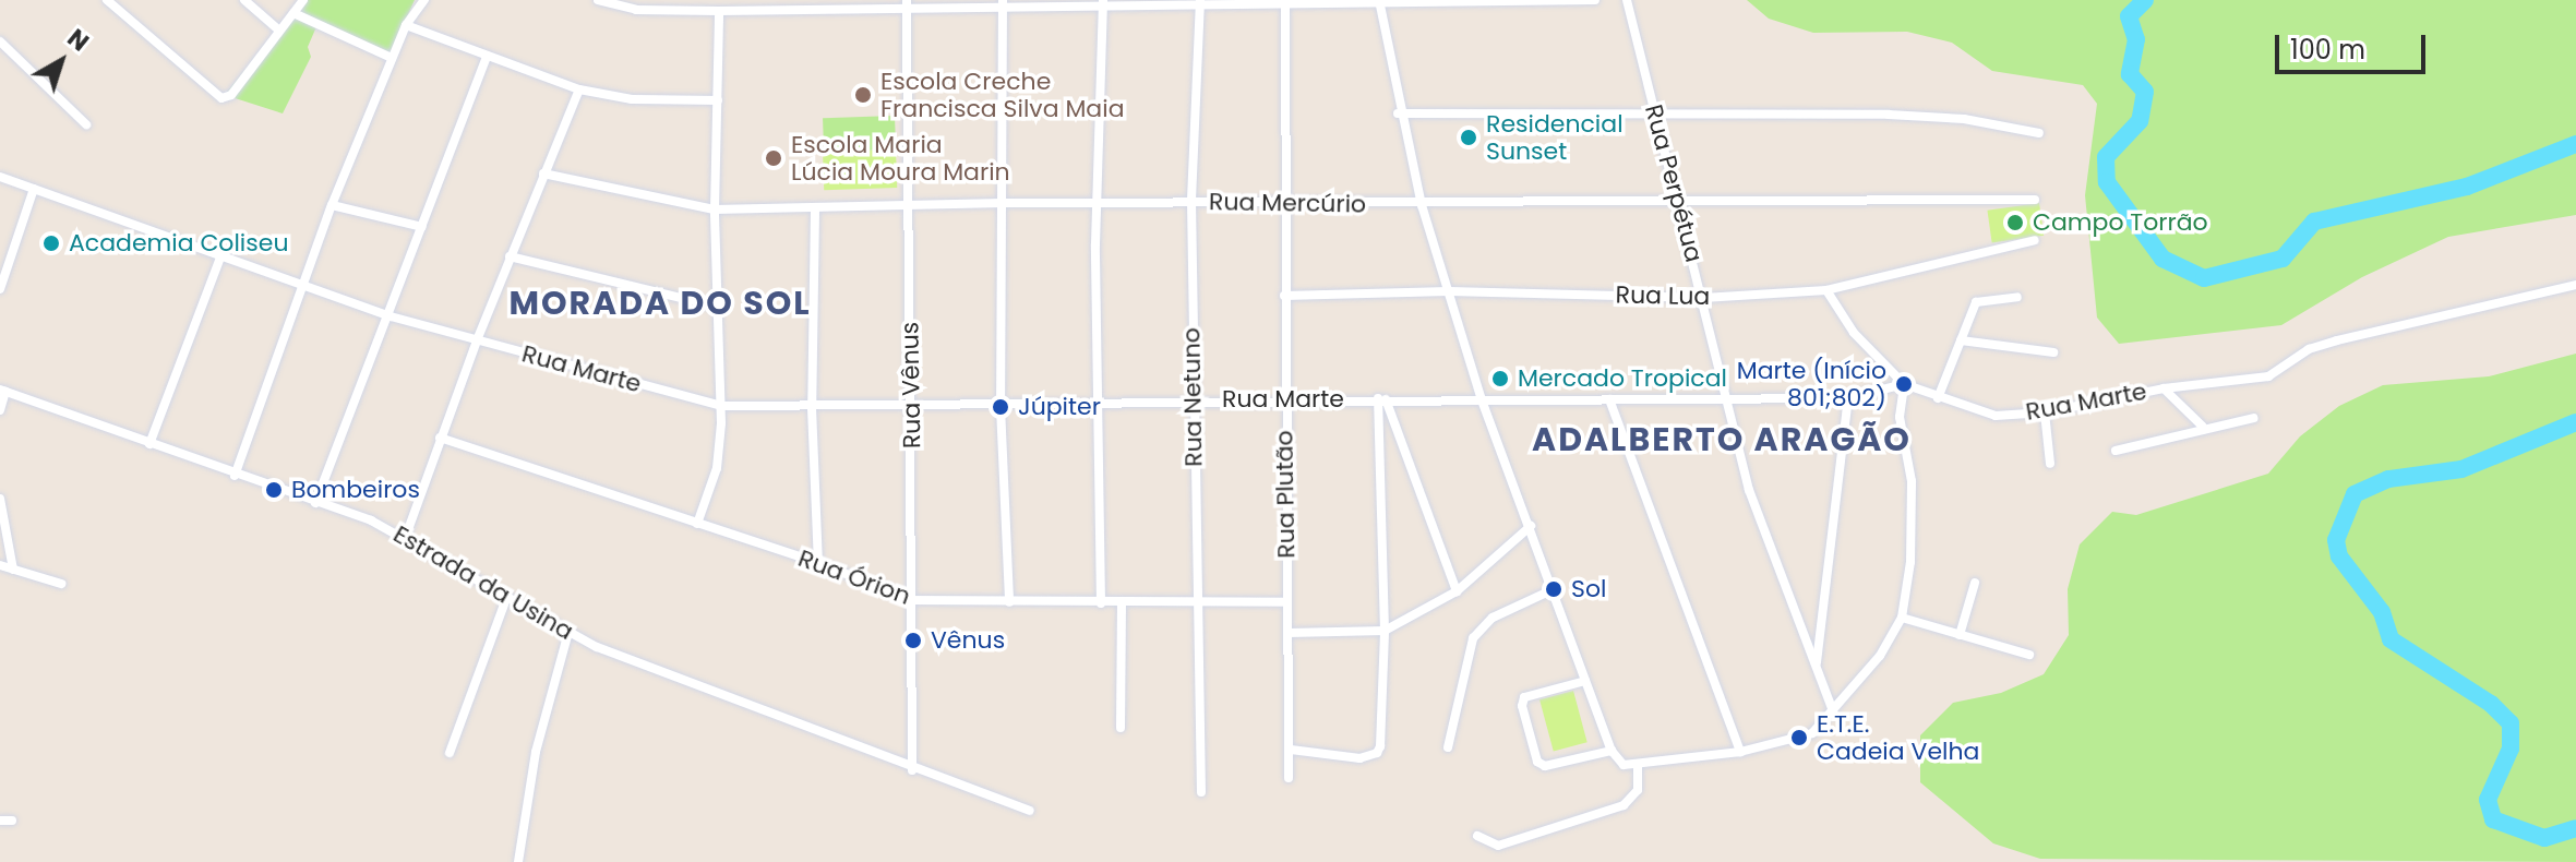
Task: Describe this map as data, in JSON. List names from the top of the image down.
{
  "streets": {
    "street": [
      "Rua Perpétua",
      "Rua Mercúrio",
      "Rua Lua",
      "Rua Marte",
      "Rua Vênus",
      "Rua Netuno",
      "Rua Plutão",
      "Rua Órion",
      "Estrada da Usina"
    ]
  },
  "crossings": [
    ["Rua Perpétua", "Rua Mercúrio"],
    ["Rua Perpétua", "Rua Lua"],
    ["Rua Perpétua", "Rua Marte"],
    ["Rua Mercúrio", "Rua Vênus"],
    ["Rua Mercúrio", "Rua Netuno"],
    ["Rua Mercúrio", "Rua Plutão"],
    ["Rua Lua", "Rua Plutão"],
    ["Rua Marte", "Rua Vênus"],
    ["Rua Marte", "Rua Netuno"],
    ["Rua Marte", "Rua Plutão"],
    ["Rua Vênus", "Rua Órion"],
    ["Rua Vênus", "Estrada da Usina"],
    ["Rua Netuno", "Rua Órion"],
    ["Rua Plutão", "Rua Órion"]
  ],
  "districts": ["MORADA DO SOL", "ADALBERTO ARAGÃO"],
  "places": [
    "Escola Creche Francisca Silva Maia",
    "Residencial Sunset",
    "Escola Maria Lúcia Moura Marin",
    "Campo Torrão",
    "Academia Coliseu",
    "Mercado Tropical",
    "Marte (Início 801;802)",
    "Júpiter",
    "Bombeiros",
    "Sol",
    "Vênus",
    "E.T.E. Cadeia Velha"
  ],
  "scale_bar": "100 m",
  "north": "top right"
}
